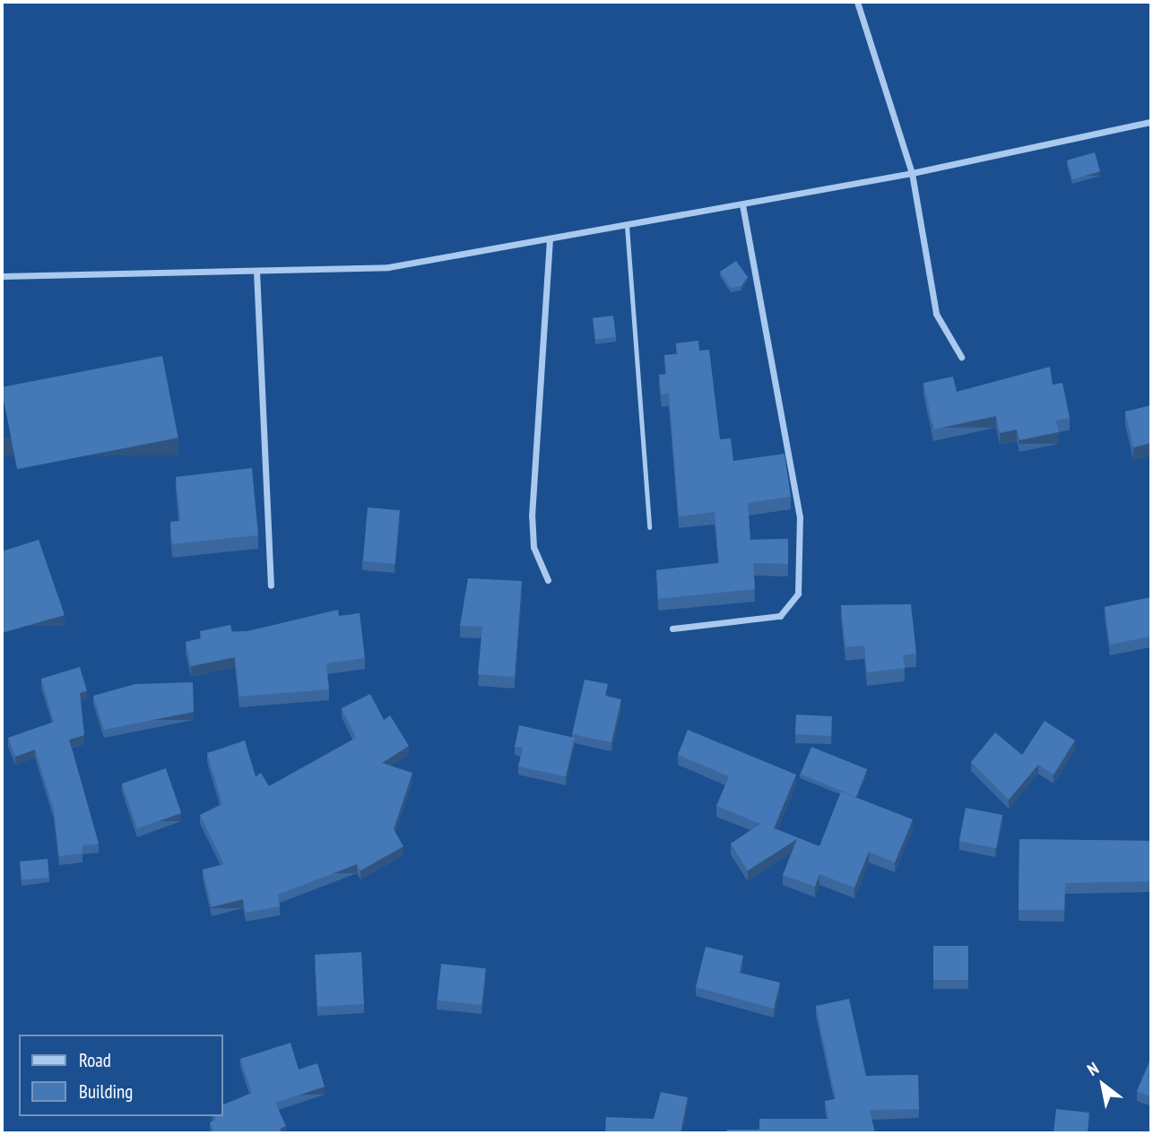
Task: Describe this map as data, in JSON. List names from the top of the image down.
{
  "legend": ["Road", "Building"],
  "north": "top left"
}
